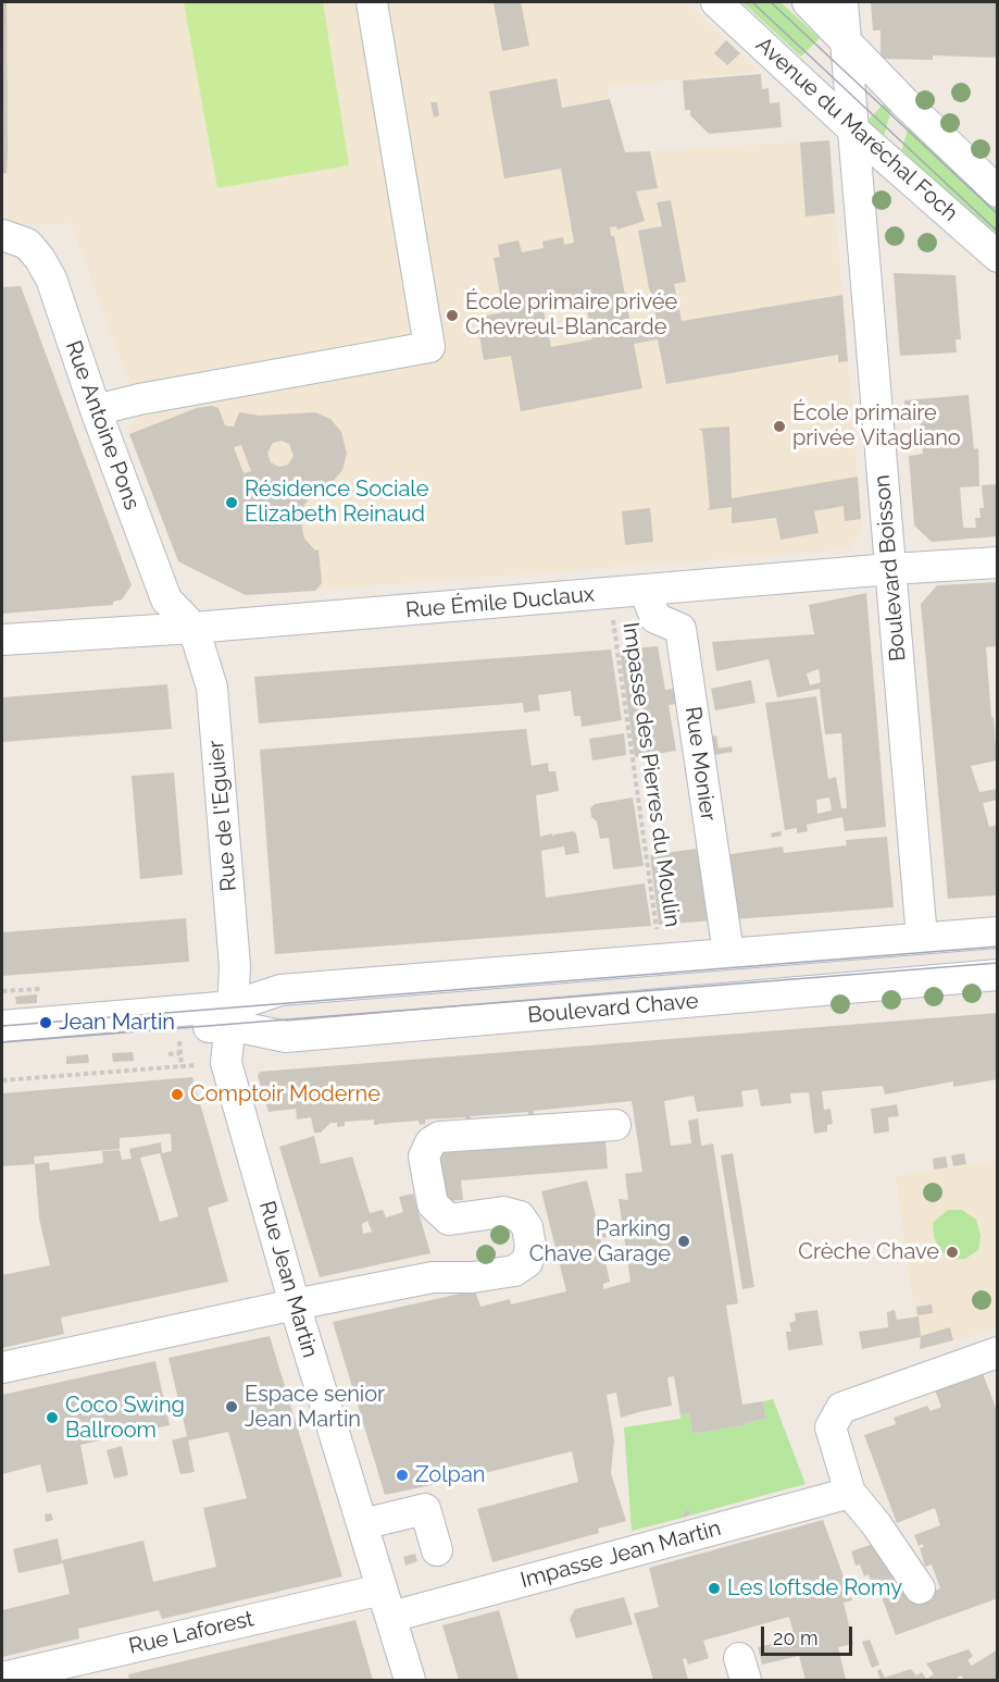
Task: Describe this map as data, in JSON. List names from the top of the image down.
{
  "streets": {
    "street": [
      "Avenue du Maréchal Foch",
      "Rue Antoine Pons",
      "Boulevard Boisson",
      "Rue Émile Duclaux",
      "Rue Monier",
      "Rue de l'Eguier",
      "Boulevard Chave",
      "Rue Jean Martin",
      "Impasse Jean Martin",
      "Rue Laforest"
    ],
    "path": ["Impasse des Pierres du Moulin"]
  },
  "crossings": [
    ["Avenue du Maréchal Foch", "Boulevard Boisson"],
    ["Rue Antoine Pons", "Rue Émile Duclaux"],
    ["Rue Antoine Pons", "Rue de l'Eguier"],
    ["Boulevard Boisson", "Rue Émile Duclaux"],
    ["Boulevard Boisson", "Boulevard Chave"],
    ["Rue Émile Duclaux", "Rue Monier"],
    ["Rue Émile Duclaux", "Impasse des Pierres du Moulin"],
    ["Rue Émile Duclaux", "Rue de l'Eguier"],
    ["Rue Monier", "Boulevard Chave"],
    ["Impasse des Pierres du Moulin", "Boulevard Chave"],
    ["Rue de l'Eguier", "Boulevard Chave"],
    ["Rue de l'Eguier", "Rue Jean Martin"],
    ["Boulevard Chave", "Rue Jean Martin"],
    ["Rue Jean Martin", "Impasse Jean Martin"],
    ["Rue Jean Martin", "Rue Laforest"],
    ["Impasse Jean Martin", "Rue Laforest"]
  ],
  "places": [
    "École primaire privée Chevreul-Blancarde",
    "École primaire privée Vitagliano",
    "Résidence Sociale Elizabeth Reinaud",
    "Jean Martin",
    "Comptoir Moderne",
    "Parking Chave Garage",
    "Crèche Chave",
    "Espace senior Jean Martin",
    "Coco Swing Ballroom",
    "Zolpan",
    "Les loftsde Romy"
  ],
  "scale_bar": "20 m"
}
